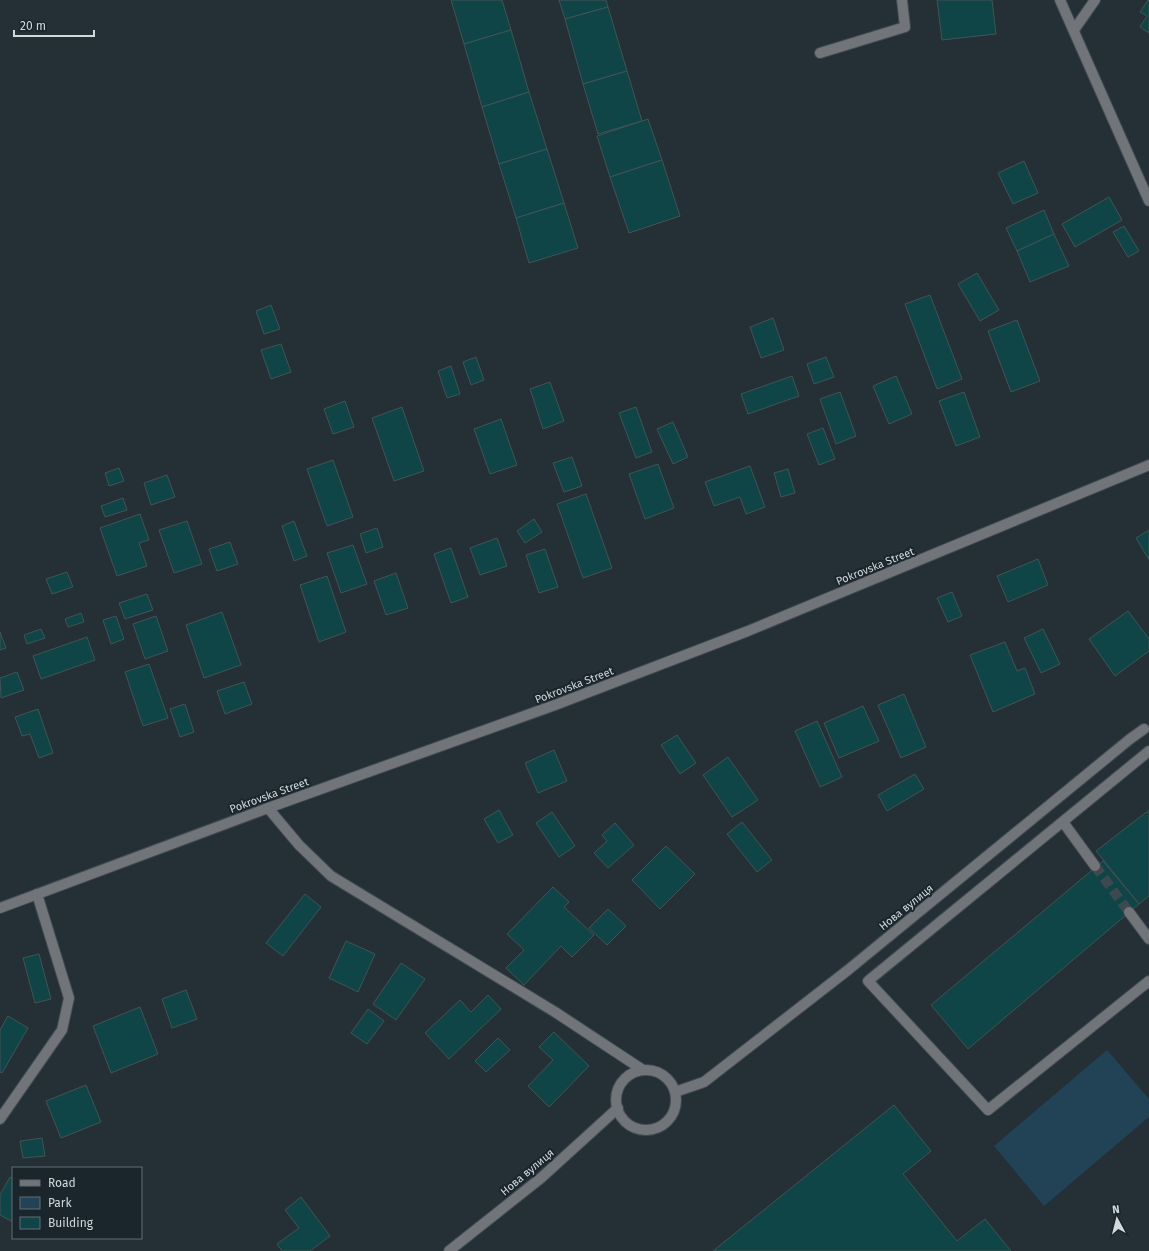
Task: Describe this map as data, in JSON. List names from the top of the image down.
{
  "streets": {
    "street": ["Pokrovska Street", "Нова вулиця"]
  },
  "legend": ["Road", "Park", "Building"],
  "scale_bar": "20 m",
  "north": "top"
}
